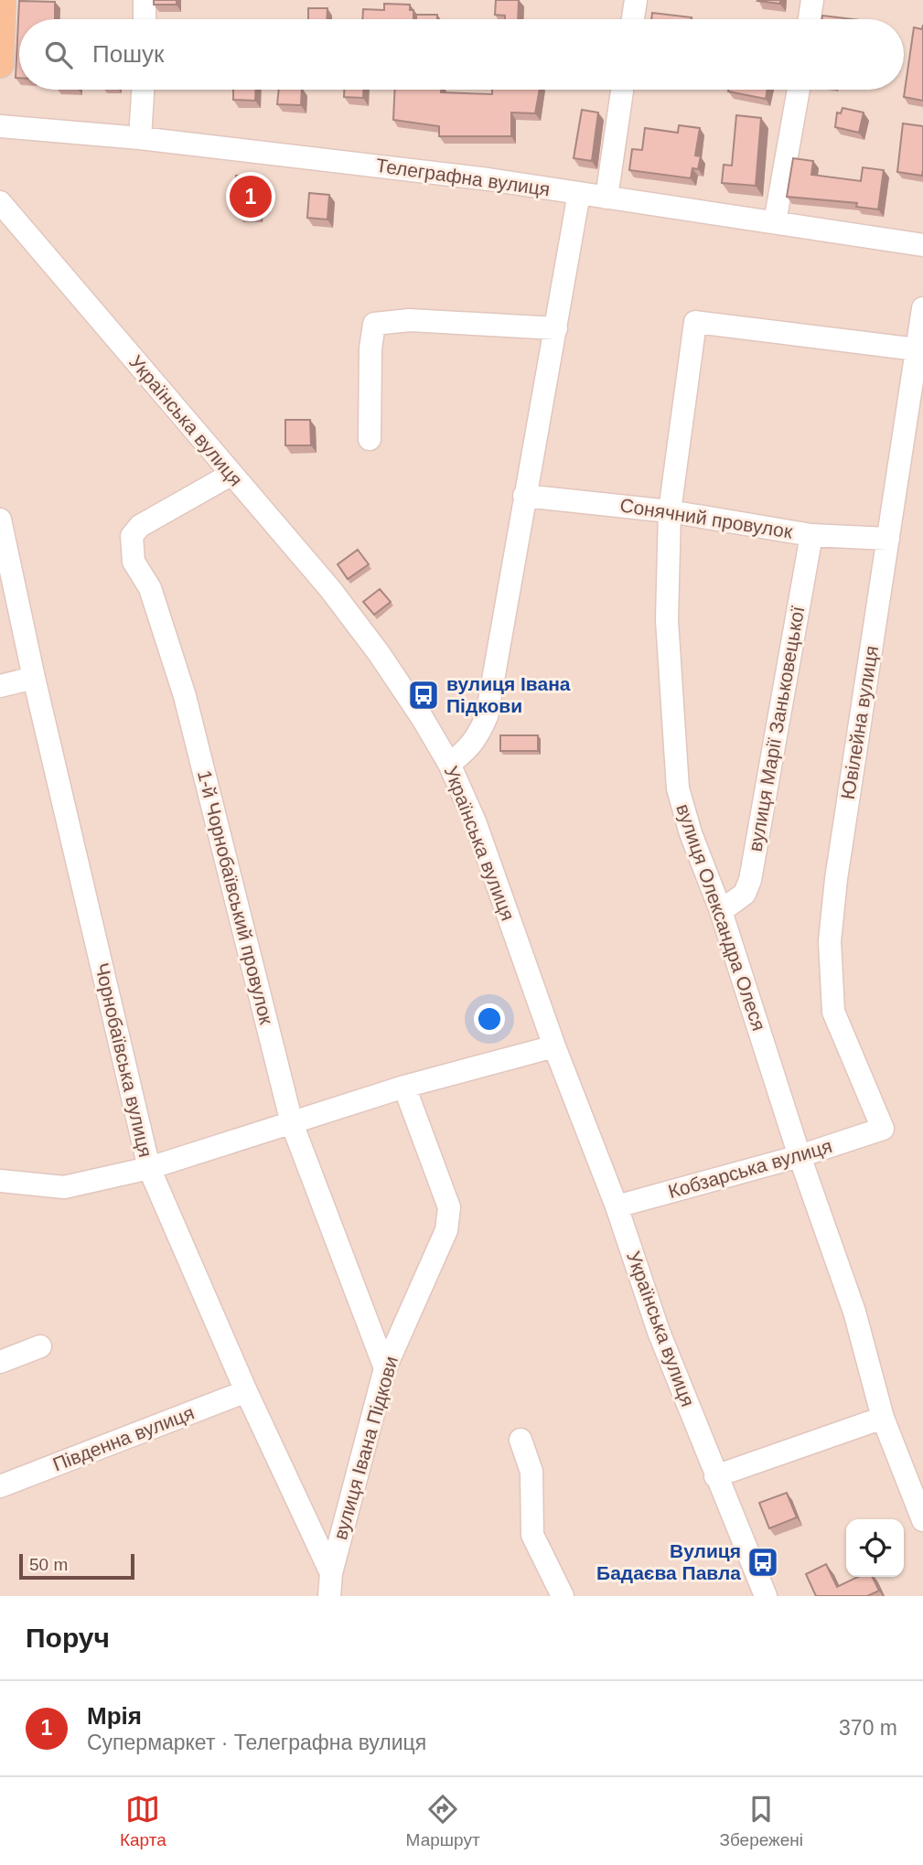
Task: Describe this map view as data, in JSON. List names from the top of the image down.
{
  "streets": {
    "street": [
      "Телеграфна вулиця",
      "Українська вулиця",
      "Сонячний провулок",
      "Ювілейна вулиця",
      "вулиця Марії Заньковецької",
      "1-й Чорнобаївський провулок",
      "вулиця Олександра Олеся",
      "Чорнобаївська вулиця",
      "Кобзарська вулиця",
      "Південна вулиця",
      "вулиця Івана Підкови"
    ]
  },
  "crossings": [
    ["Українська вулиця", "1-й Чорнобаївський провулок"],
    ["Українська вулиця", "Кобзарська вулиця"],
    ["Сонячний провулок", "Ювілейна вулиця"],
    ["Сонячний провулок", "вулиця Марії Заньковецької"],
    ["Сонячний провулок", "вулиця Олександра Олеся"],
    ["Ювілейна вулиця", "вулиця Олександра Олеся"],
    ["Ювілейна вулиця", "Кобзарська вулиця"],
    ["вулиця Марії Заньковецької", "вулиця Олександра Олеся"],
    ["1-й Чорнобаївський провулок", "вулиця Івана Підкови"],
    ["вулиця Олександра Олеся", "Кобзарська вулиця"],
    ["Чорнобаївська вулиця", "Південна вулиця"],
    ["Чорнобаївська вулиця", "вулиця Івана Підкови"]
  ],
  "places": {
    "bus stop": ["вулиця Івана Підкови", "Вулиця Бадаєва Павла"]
  },
  "scale_bar": "50 m",
  "page": {
    "search": "Пошук",
    "pins": "1",
    "scale": "50 m",
    "heading": "Поруч",
    "list": [
      {
        "mark": "1",
        "name": "Мрія",
        "note": "Супермаркет · Телеграфна вулиця",
        "value": "370 m"
      }
    ],
    "nav": ["Карта", "Маршрут", "Збережені"]
  }
}
